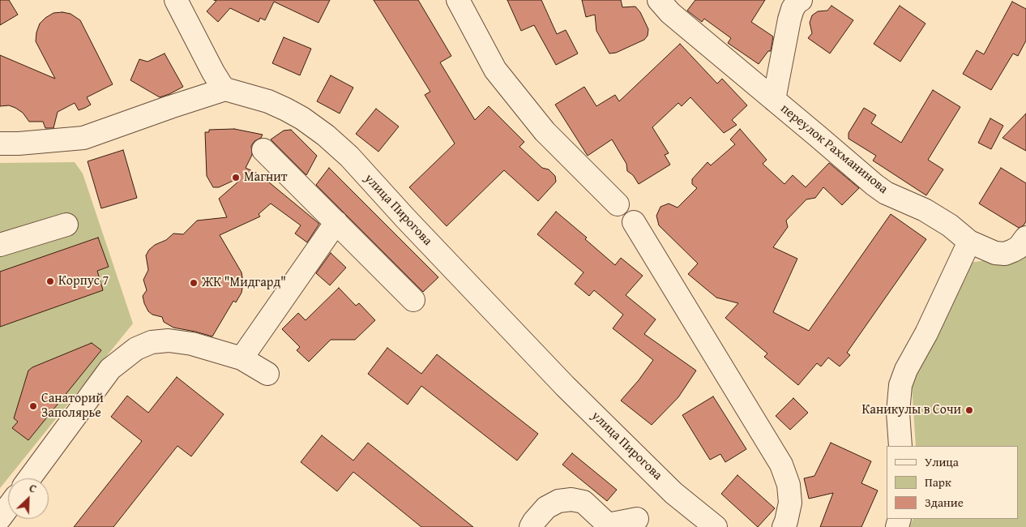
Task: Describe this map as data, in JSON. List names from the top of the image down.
{
  "streets": {
    "street": ["переулок Рахманинова", "улица Пирогова"]
  },
  "places": [
    "Магнит",
    "Корпус 7",
    "ЖК \"Мидгард\"",
    "Санаторий Заполярье",
    "Каникулы в Сочи"
  ],
  "legend": ["Улица", "Парк", "Здание"],
  "north": "top right"
}
